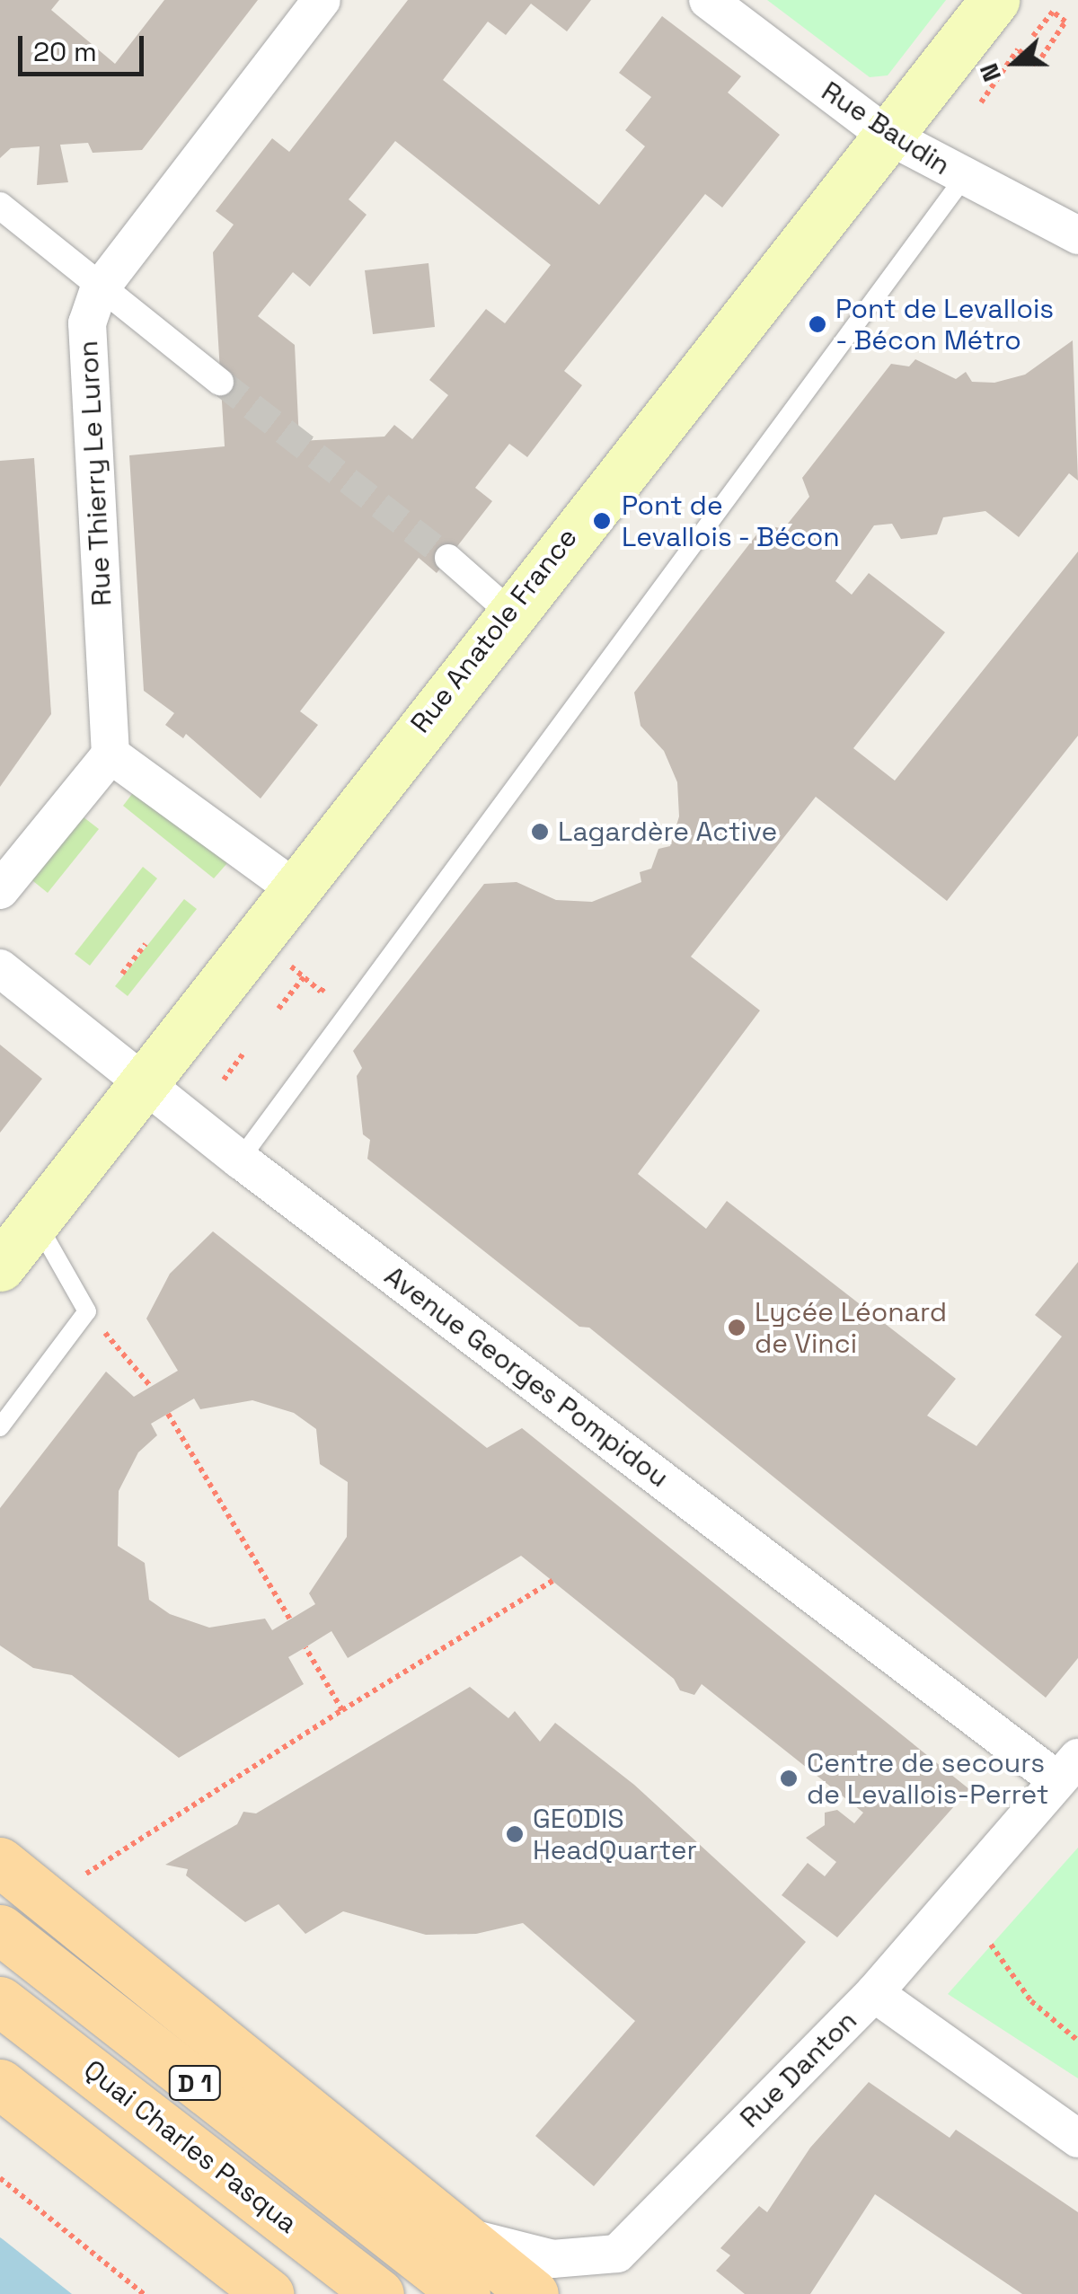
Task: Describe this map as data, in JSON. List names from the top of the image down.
{
  "streets": {
    "main road": ["Rue Anatole France", "D 1", "Quai Charles Pasqua"],
    "street": [
      "Rue Baudin",
      "Rue Thierry Le Luron",
      "Avenue Georges Pompidou",
      "Rue Danton"
    ]
  },
  "crossings": [
    ["Rue Baudin", "Rue Anatole France"],
    ["Rue Anatole France", "Avenue Georges Pompidou"],
    ["Avenue Georges Pompidou", "Rue Danton"]
  ],
  "places": [
    "Pont de Levallois - Bécon Métro",
    "Pont de Levallois - Bécon",
    "Lagardère Active",
    "Lycée Léonard de Vinci",
    "Centre de secours de Levallois-Perret",
    "GEODIS HeadQuarter"
  ],
  "scale_bar": "20 m",
  "north": "left"
}
